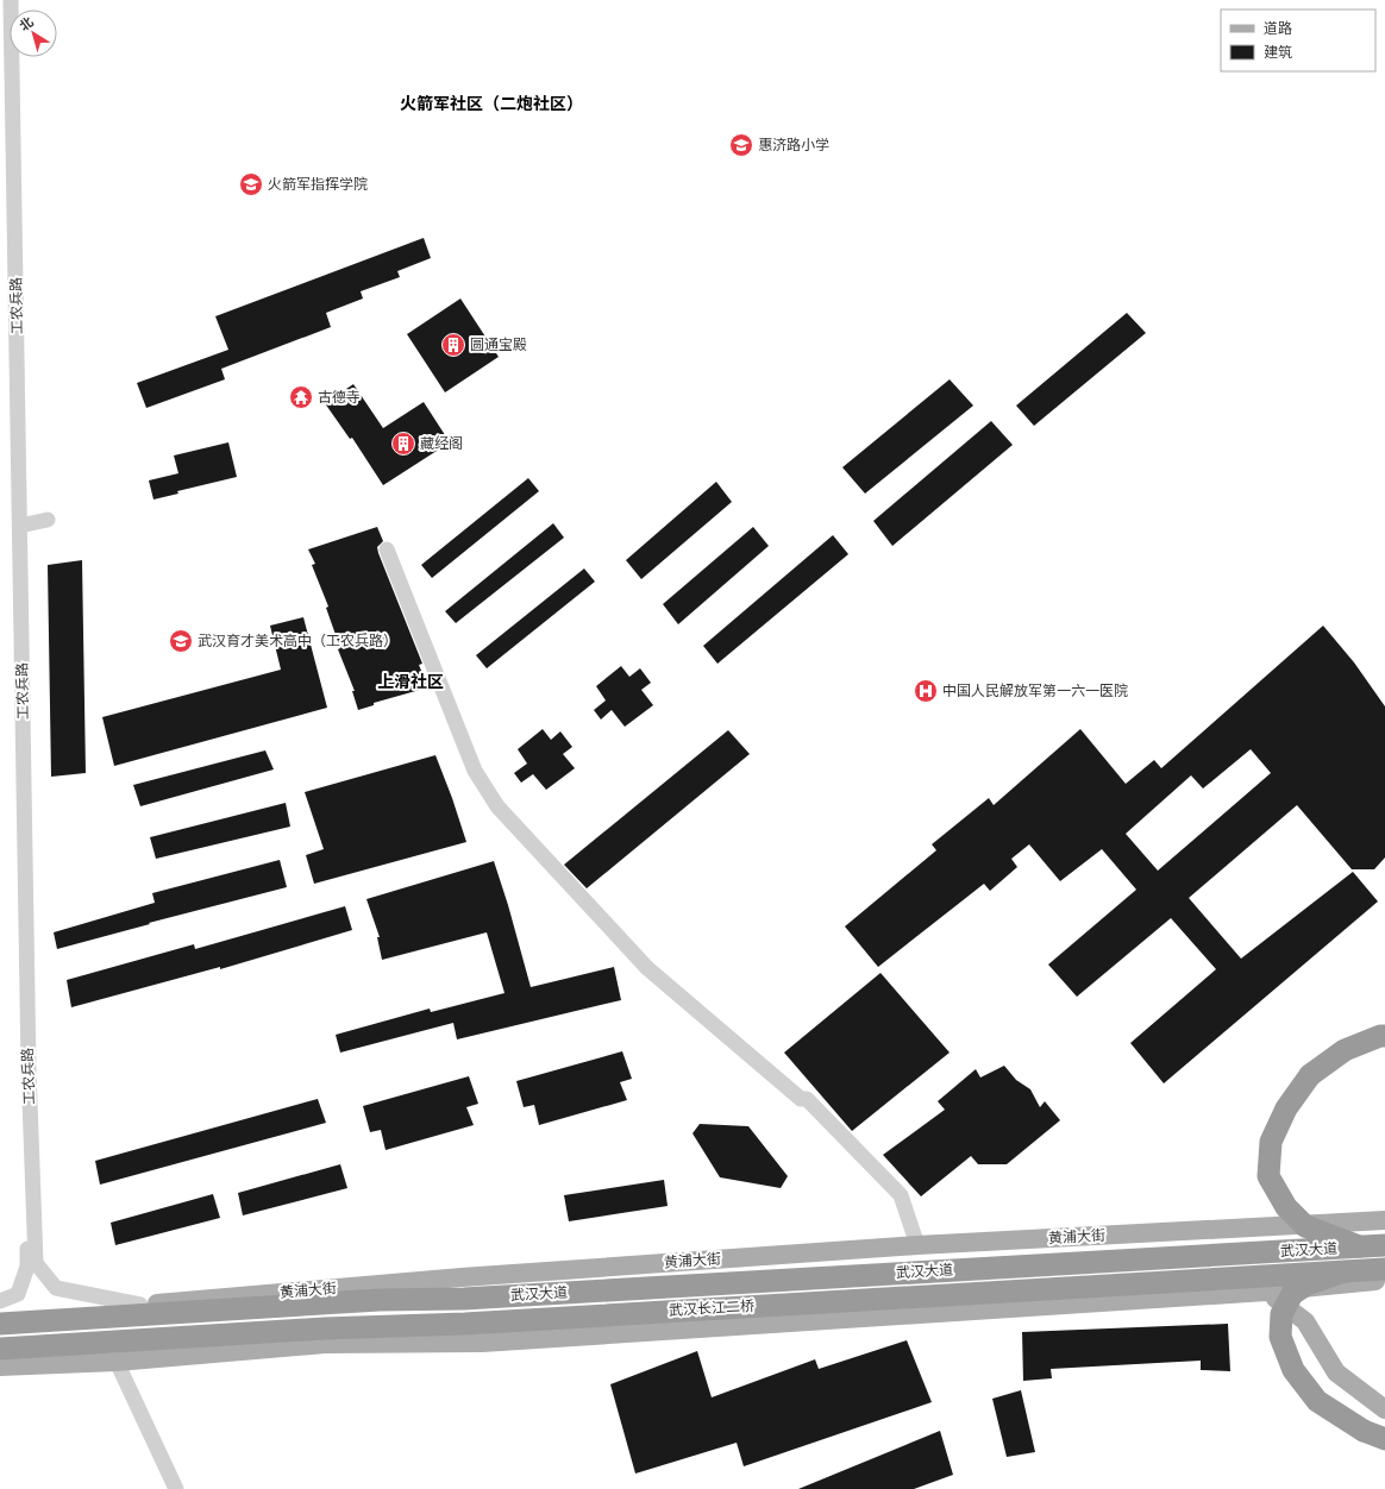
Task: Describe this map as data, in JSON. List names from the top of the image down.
{
  "streets": {
    "highway": ["武汉大道", "武汉长江二桥"],
    "main road": ["黄浦大街"],
    "street": ["工农兵路"]
  },
  "crossings": [
    ["工农兵路", "黄浦大街"],
    ["武汉大道", "武汉长江二桥"]
  ],
  "districts": ["火箭军社区（二炮社区）", "上滑社区"],
  "places": {
    "school or university": ["惠济路小学", "火箭军指挥学院", "武汉育才美术高中（工农兵路）"],
    "building": ["圆通宝殿", "藏经阁"],
    "temple": ["古德寺"],
    "hospital": ["中国人民解放军第一六一医院"]
  },
  "legend": ["道路", "建筑"],
  "north": "top left"
}
